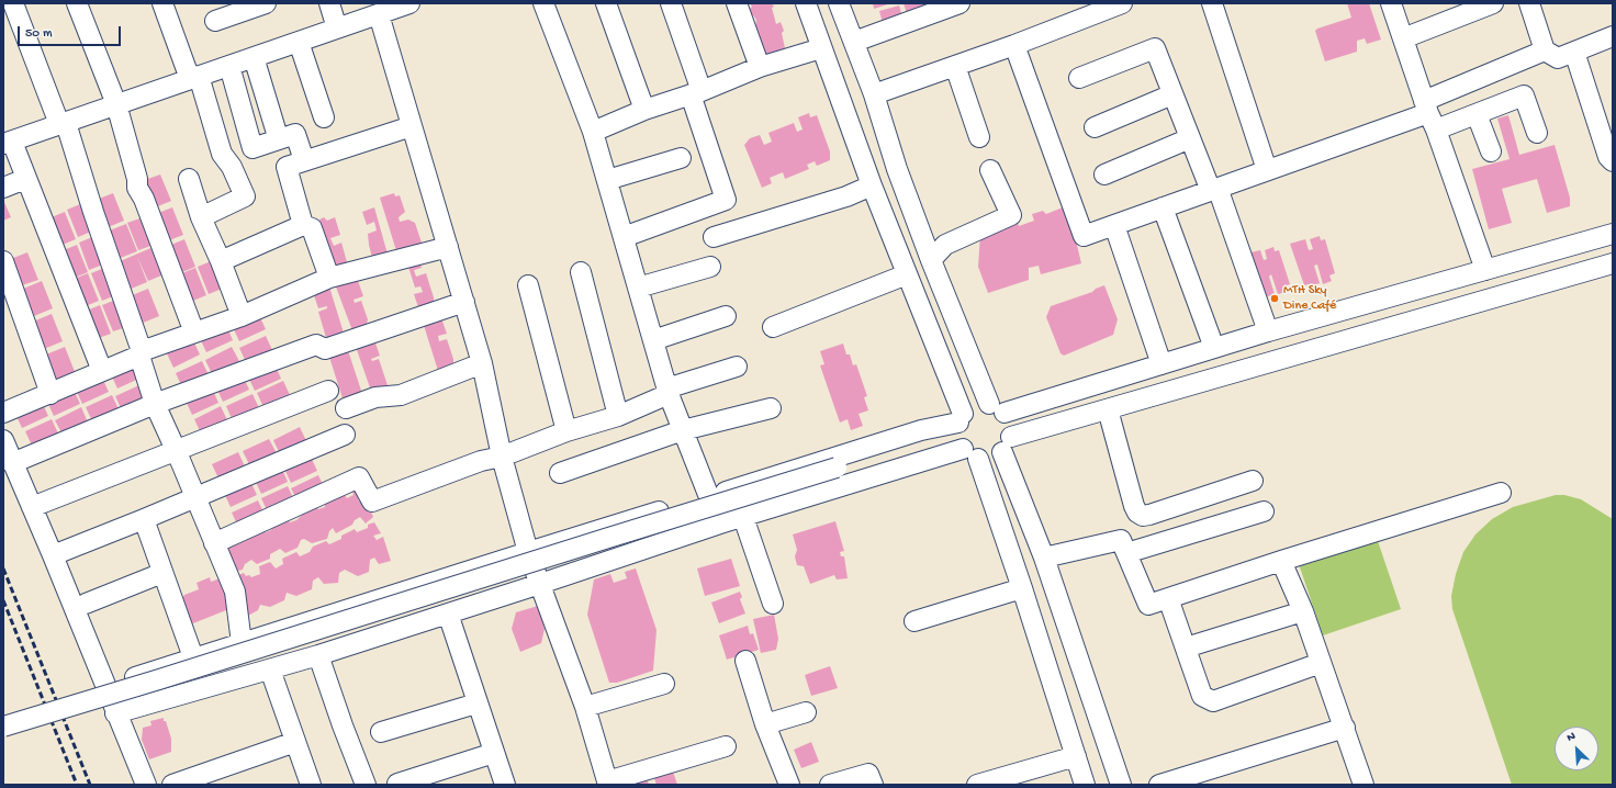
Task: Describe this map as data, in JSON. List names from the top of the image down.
{
  "places": ["MTH Sky Dine Café"],
  "scale_bar": "50 m",
  "north": "top left"
}
